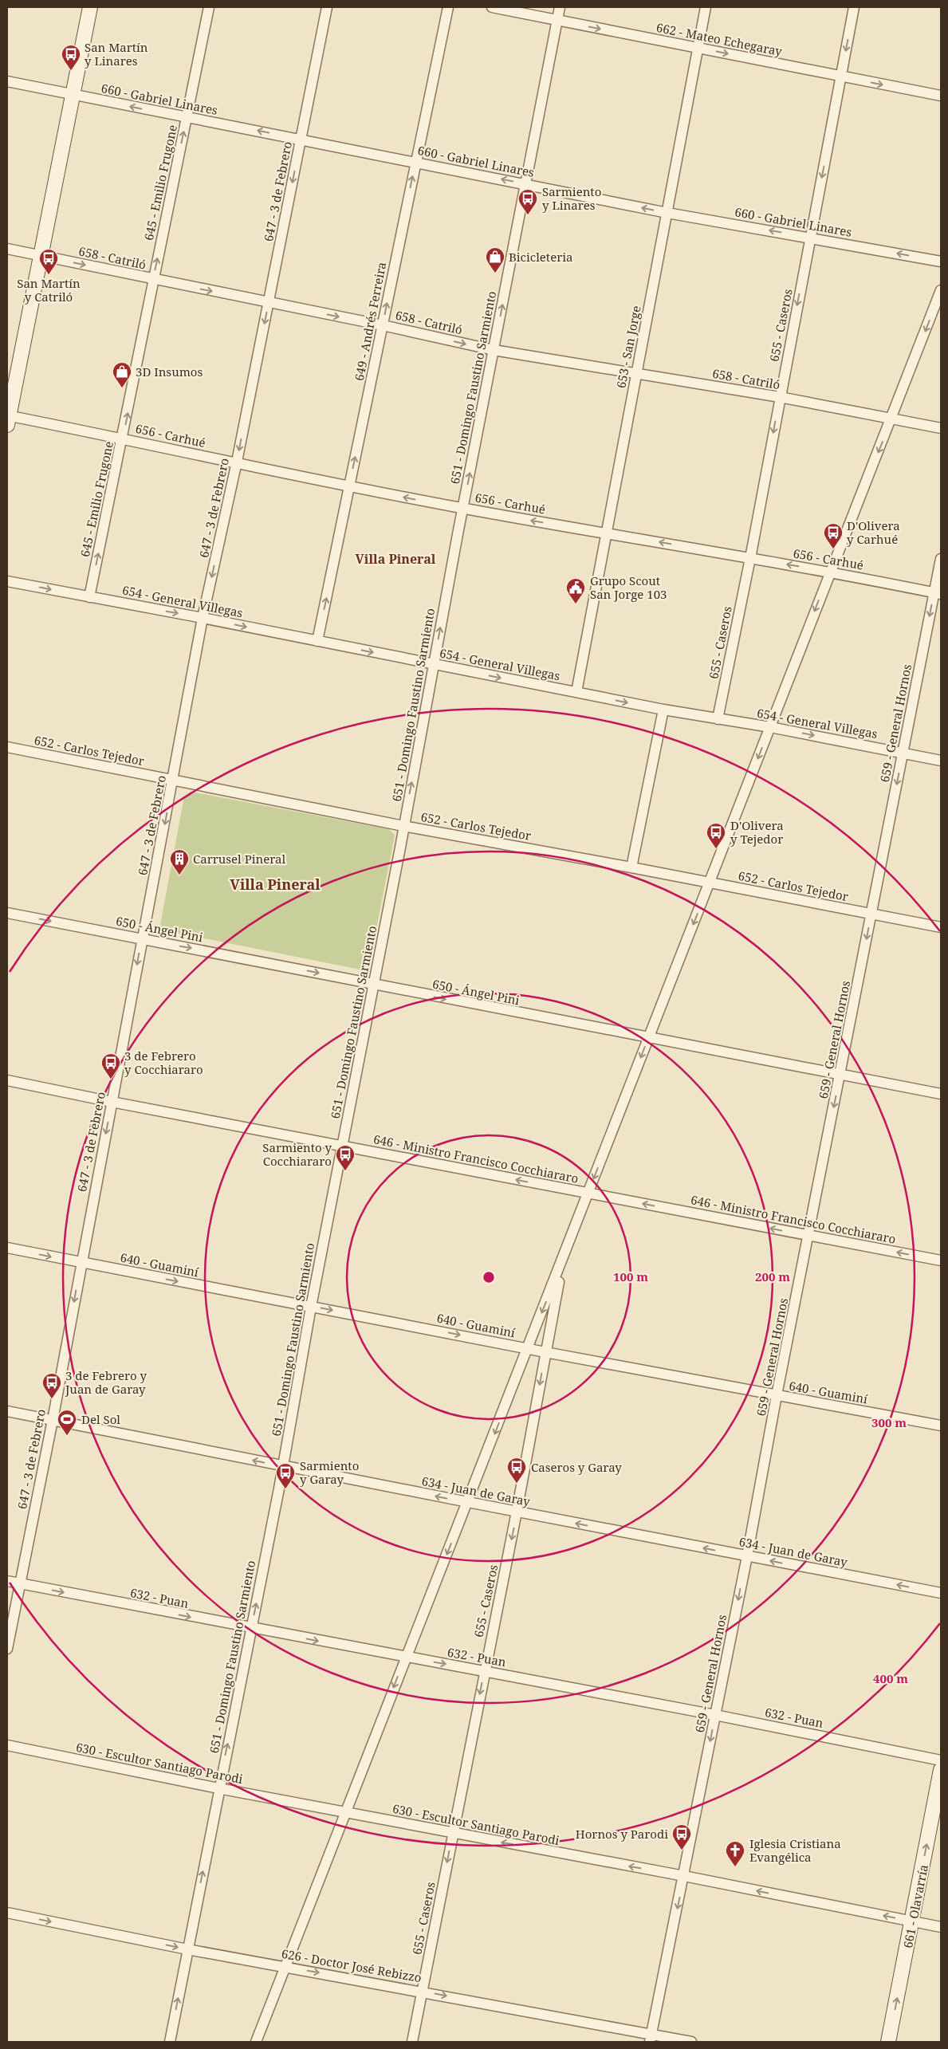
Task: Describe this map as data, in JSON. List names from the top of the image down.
{
  "streets": {
    "main road": ["661 - Olavarría"],
    "street": [
      "662 - Mateo Echegaray",
      "660 - Gabriel Linares",
      "645 - Emilio Frugone",
      "647 - 3 de Febrero",
      "658 - Catriló",
      "649 - Andrés Ferreira",
      "655 - Caseros",
      "653 - San Jorge",
      "651 - Domingo Faustino Sarmiento",
      "656 - Carhué",
      "654 - General Villegas",
      "659 - General Hornos",
      "652 - Carlos Tejedor",
      "650 - Ángel Pini",
      "646 - Ministro Francisco Cocchiararo",
      "640 - Guaminí",
      "634 - Juan de Garay",
      "632 - Puan",
      "630 - Escultor Santiago Parodi",
      "626 - Doctor José Rebizzo"
    ]
  },
  "crossings": [
    ["662 - Mateo Echegaray", "655 - Caseros"],
    ["662 - Mateo Echegaray", "653 - San Jorge"],
    ["662 - Mateo Echegaray", "651 - Domingo Faustino Sarmiento"],
    ["660 - Gabriel Linares", "645 - Emilio Frugone"],
    ["660 - Gabriel Linares", "647 - 3 de Febrero"],
    ["660 - Gabriel Linares", "649 - Andrés Ferreira"],
    ["660 - Gabriel Linares", "655 - Caseros"],
    ["660 - Gabriel Linares", "653 - San Jorge"],
    ["660 - Gabriel Linares", "651 - Domingo Faustino Sarmiento"],
    ["645 - Emilio Frugone", "658 - Catriló"],
    ["645 - Emilio Frugone", "656 - Carhué"],
    ["645 - Emilio Frugone", "654 - General Villegas"],
    ["647 - 3 de Febrero", "658 - Catriló"],
    ["647 - 3 de Febrero", "656 - Carhué"],
    ["647 - 3 de Febrero", "654 - General Villegas"],
    ["647 - 3 de Febrero", "652 - Carlos Tejedor"],
    ["647 - 3 de Febrero", "650 - Ángel Pini"],
    ["647 - 3 de Febrero", "646 - Ministro Francisco Cocchiararo"],
    ["647 - 3 de Febrero", "640 - Guaminí"],
    ["647 - 3 de Febrero", "634 - Juan de Garay"],
    ["647 - 3 de Febrero", "632 - Puan"],
    ["658 - Catriló", "649 - Andrés Ferreira"],
    ["658 - Catriló", "655 - Caseros"],
    ["658 - Catriló", "653 - San Jorge"],
    ["658 - Catriló", "651 - Domingo Faustino Sarmiento"],
    ["649 - Andrés Ferreira", "656 - Carhué"],
    ["649 - Andrés Ferreira", "654 - General Villegas"],
    ["655 - Caseros", "656 - Carhué"],
    ["655 - Caseros", "654 - General Villegas"],
    ["655 - Caseros", "640 - Guaminí"],
    ["655 - Caseros", "634 - Juan de Garay"],
    ["655 - Caseros", "632 - Puan"],
    ["655 - Caseros", "630 - Escultor Santiago Parodi"],
    ["655 - Caseros", "626 - Doctor José Rebizzo"],
    ["653 - San Jorge", "656 - Carhué"],
    ["653 - San Jorge", "654 - General Villegas"],
    ["651 - Domingo Faustino Sarmiento", "656 - Carhué"],
    ["651 - Domingo Faustino Sarmiento", "654 - General Villegas"],
    ["651 - Domingo Faustino Sarmiento", "652 - Carlos Tejedor"],
    ["651 - Domingo Faustino Sarmiento", "650 - Ángel Pini"],
    ["651 - Domingo Faustino Sarmiento", "646 - Ministro Francisco Cocchiararo"],
    ["651 - Domingo Faustino Sarmiento", "640 - Guaminí"],
    ["651 - Domingo Faustino Sarmiento", "634 - Juan de Garay"],
    ["651 - Domingo Faustino Sarmiento", "632 - Puan"],
    ["651 - Domingo Faustino Sarmiento", "630 - Escultor Santiago Parodi"],
    ["651 - Domingo Faustino Sarmiento", "626 - Doctor José Rebizzo"],
    ["656 - Carhué", "659 - General Hornos"],
    ["654 - General Villegas", "659 - General Hornos"],
    ["659 - General Hornos", "652 - Carlos Tejedor"],
    ["659 - General Hornos", "650 - Ángel Pini"],
    ["659 - General Hornos", "646 - Ministro Francisco Cocchiararo"],
    ["659 - General Hornos", "640 - Guaminí"],
    ["659 - General Hornos", "634 - Juan de Garay"],
    ["659 - General Hornos", "632 - Puan"],
    ["659 - General Hornos", "630 - Escultor Santiago Parodi"],
    ["659 - General Hornos", "626 - Doctor José Rebizzo"],
    ["630 - Escultor Santiago Parodi", "661 - Olavarría"]
  ],
  "one_way": [
    "662 - Mateo Echegaray",
    "660 - Gabriel Linares",
    "645 - Emilio Frugone",
    "647 - 3 de Febrero",
    "658 - Catriló",
    "649 - Andrés Ferreira",
    "651 - Domingo Faustino Sarmiento",
    "656 - Carhué",
    "654 - General Villegas",
    "659 - General Hornos",
    "650 - Ángel Pini",
    "646 - Ministro Francisco Cocchiararo",
    "640 - Guaminí",
    "634 - Juan de Garay",
    "632 - Puan",
    "630 - Escultor Santiago Parodi",
    "661 - Olavarría",
    "626 - Doctor José Rebizzo"
  ],
  "districts": ["Villa Pineral", "Villa Pineral"],
  "places": {
    "bus stop": [
      "San Martín y Linares",
      "Sarmiento y Linares",
      "San Martín y Catriló",
      "D'Olivera y Carhué",
      "D'Olivera y Tejedor",
      "3 de Febrero y Cocchiararo",
      "Sarmiento y Cocchiararo",
      "3 de Febrero y Juan de Garay",
      "Caseros y Garay",
      "Sarmiento y Garay",
      "Hornos y Parodi"
    ],
    "shop": ["Bicicleteria", "3D Insumos"],
    "public building": ["Grupo Scout San Jorge 103"],
    "building": ["Carrusel Pineral"],
    "sports": ["Del Sol"],
    "church": ["Iglesia Cristiana Evangélica"]
  },
  "rings": [
    "100 m",
    "200 m",
    "300 m",
    "400 m"
  ]
}
